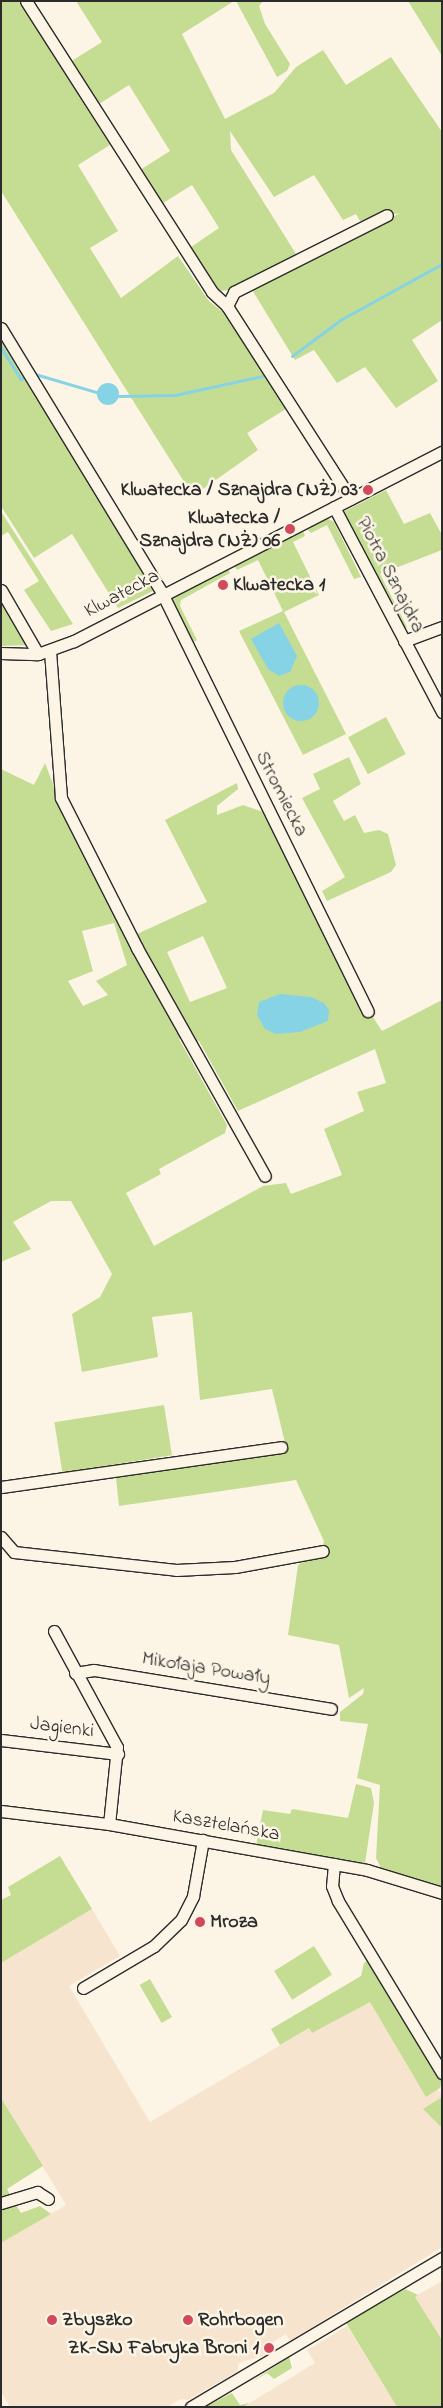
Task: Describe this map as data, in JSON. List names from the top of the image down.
{
  "streets": {
    "street": [
      "Piotra Sznajdra",
      "Klwatecka",
      "Stromiecka",
      "Mikołaja Powały",
      "Jagienki",
      "Kasztelańska"
    ]
  },
  "crossings": [
    ["Piotra Sznajdra", "Klwatecka"],
    ["Klwatecka", "Stromiecka"]
  ],
  "places": [
    "Klwatecka / Sznajdra (NŻ) 03",
    "Klwatecka / Sznajdra (NŻ) 06",
    "Klwatecka 1",
    "Mroza",
    "Zbyszko",
    "Rohrbogen",
    "ZK-SN Fabryka Broni 1"
  ]
}
